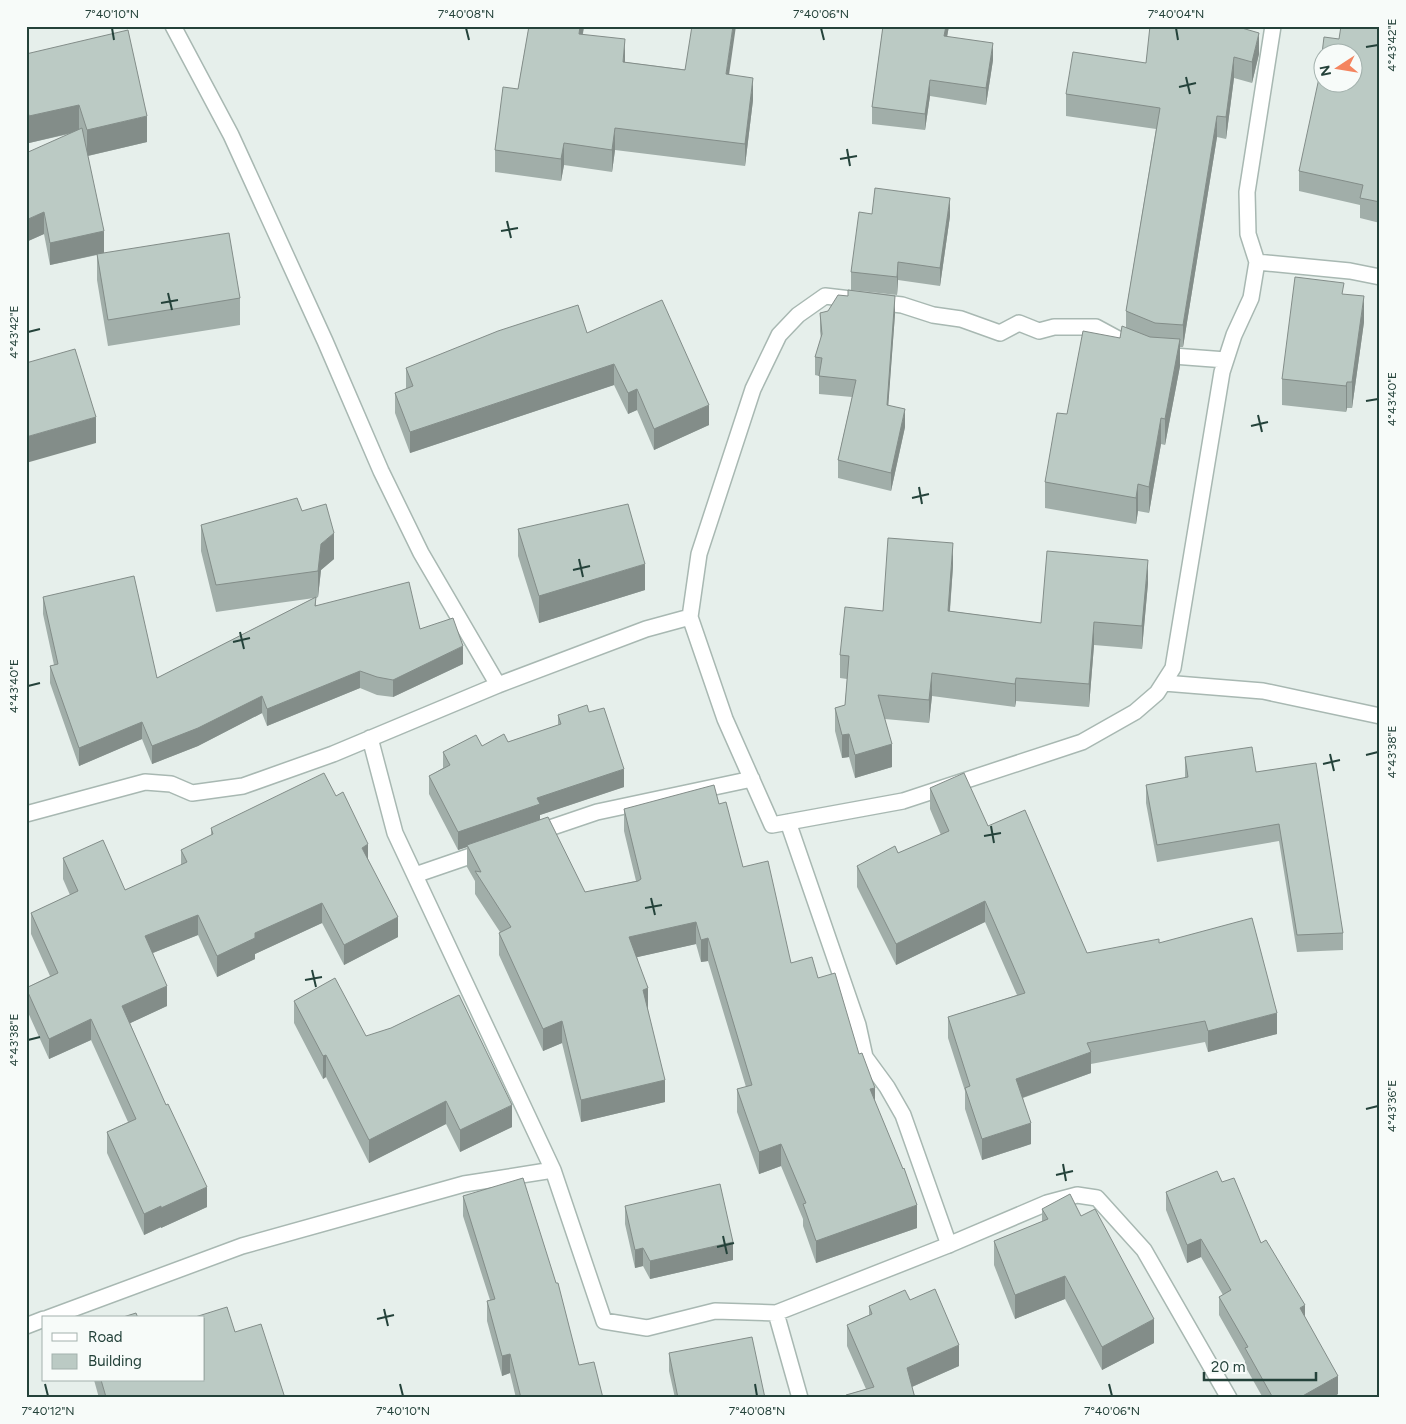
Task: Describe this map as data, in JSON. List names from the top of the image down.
{
  "legend": ["Road", "Building"],
  "scale_bar": "20 m",
  "north": "left",
  "coordinates": [
    "7°40'10\"N",
    "7°40'08\"N",
    "7°40'06\"N",
    "7°40'04\"N",
    "4°43'42\"E",
    "4°43'40\"E",
    "4°43'38\"E",
    "4°43'36\"E",
    "7°40'12\"N"
  ]
}
